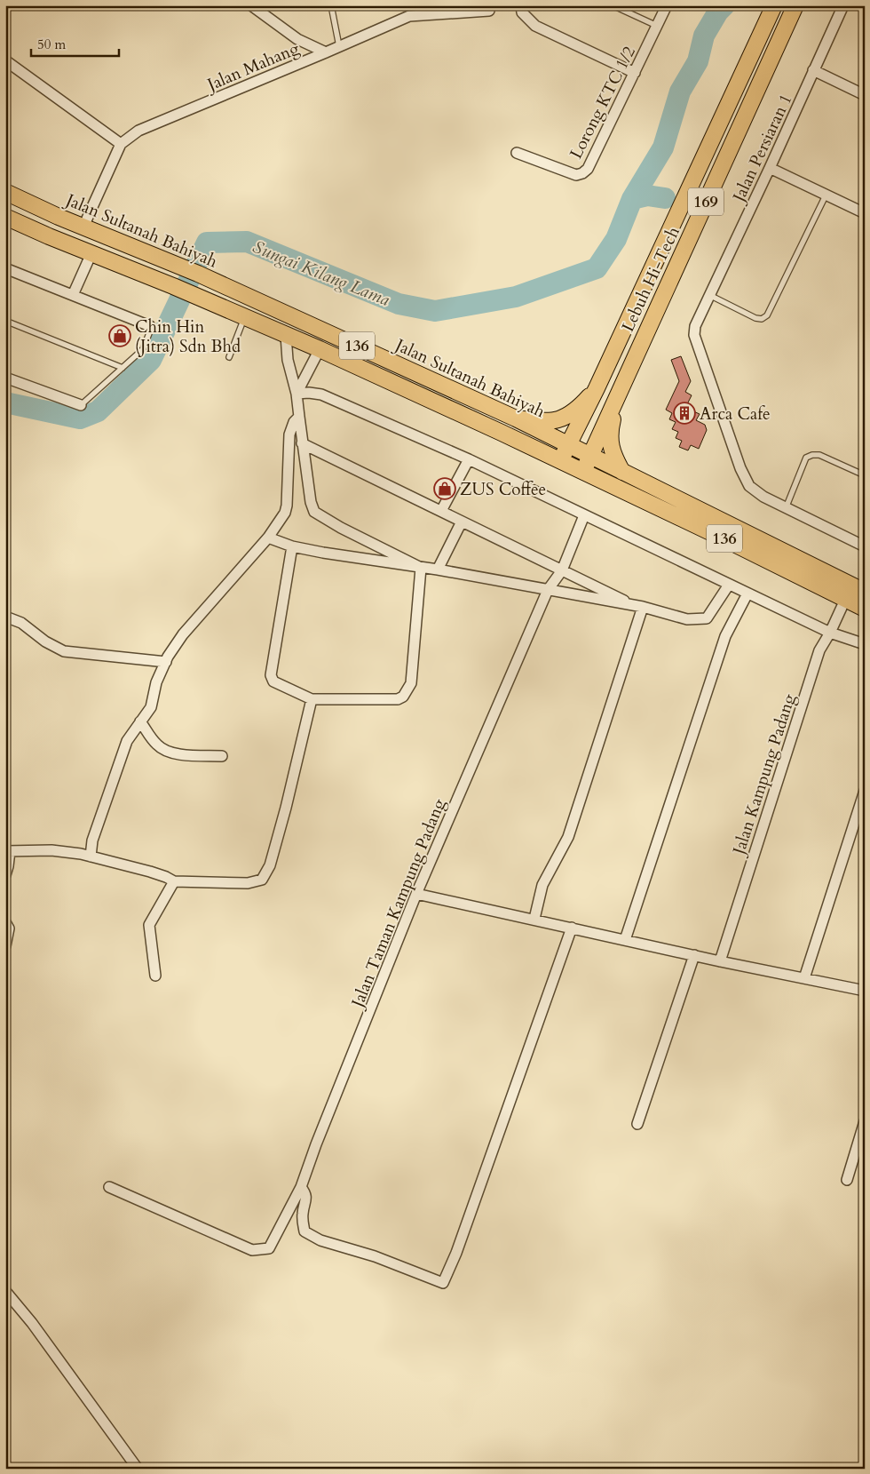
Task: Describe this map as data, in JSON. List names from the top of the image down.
{
  "streets": {
    "main road": [
      "169",
      "Jalan Sultanah Bahiyah",
      "Lebuh Hi-Tech",
      "136"
    ],
    "street": [
      "Jalan Mahang",
      "Lorong KTC 1/2",
      "Jalan Persiaran 1",
      "Jalan Kampung Padang",
      "Jalan Taman Kampung Padang"
    ]
  },
  "crossings": [
    ["Jalan Mahang", "Jalan Sultanah Bahiyah"],
    ["Jalan Sultanah Bahiyah", "Lebuh Hi-Tech"],
    ["Lebuh Hi-Tech", "136"],
    ["136", "Jalan Kampung Padang"]
  ],
  "water": ["Sungai Kilang Lama"],
  "places": {
    "shop": ["Chin Hin (Jitra) Sdn Bhd", "ZUS Coffee"],
    "building": ["Arca Cafe"]
  },
  "scale_bar": "50 m"
}
